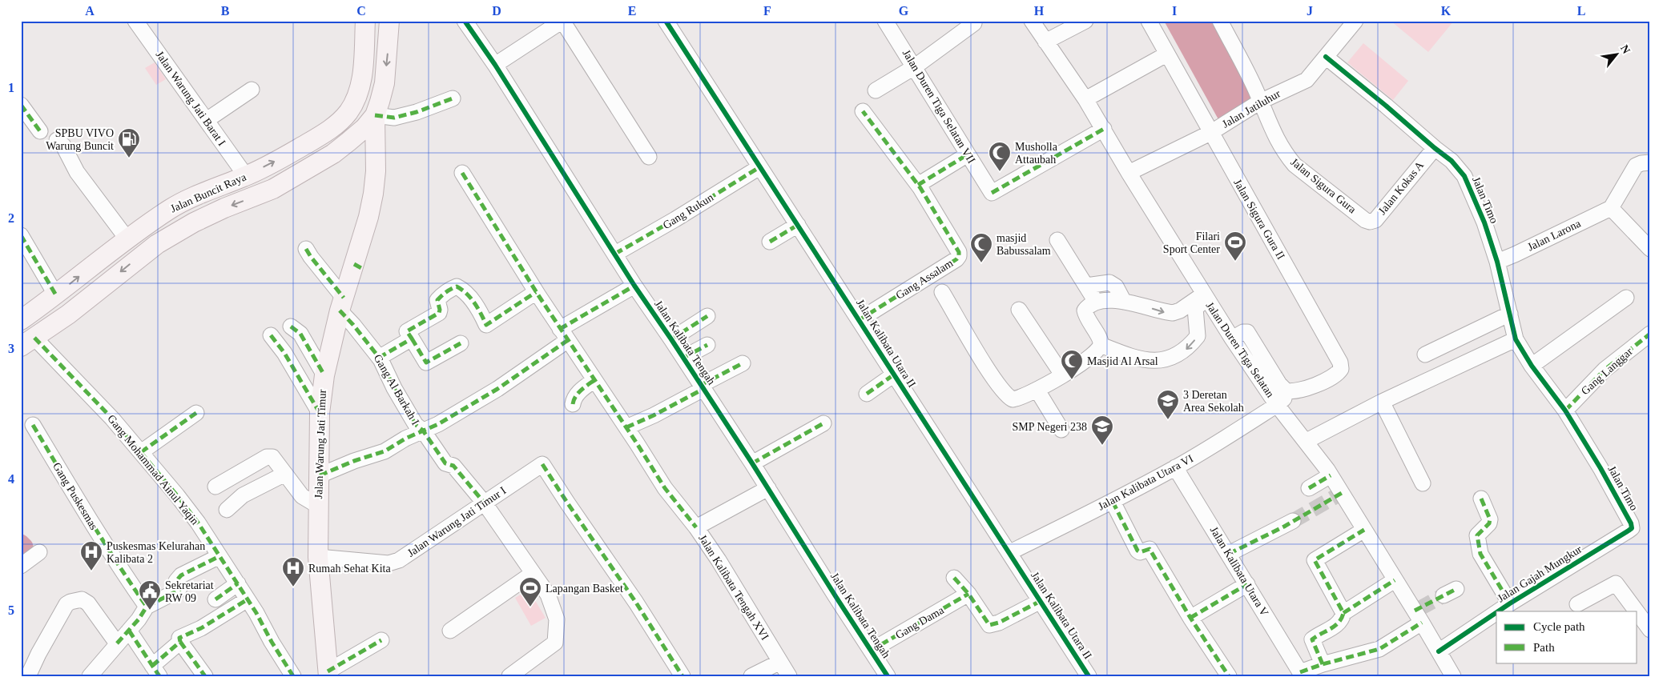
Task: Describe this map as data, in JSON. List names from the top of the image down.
{
  "streets": {
    "main road": ["Jalan Buncit Raya", "Jalan Warung Jati Timur"],
    "street": [
      "Jalan Warung Jati Barat I",
      "Jalan Duren Tiga Selatan VII",
      "Jalan Jatiluhur",
      "Jalan Sigura Gura",
      "Jalan Kokas A",
      "Jalan Timo",
      "Gang Rukun",
      "Jalan Sigura Gura II",
      "Jalan Larona",
      "Gang Assalam",
      "Jalan Kalibata Tengah",
      "Jalan Kalibata Utara II",
      "Jalan Duren Tiga Selatan",
      "Gang Langgar",
      "Gang Al Barkah I",
      "Gang Mohammad Ainul Yaqin",
      "Jalan Kalibata Utara VI",
      "Gang Puskesmas",
      "Jalan Warung Jati Timur I",
      "Jalan Kalibata Utara V",
      "Jalan Gajah Mungkur",
      "Jalan Kalibata Tengah XVI",
      "Gang Dama"
    ]
  },
  "crossings": [
    ["Jalan Warung Jati Barat I", "Jalan Buncit Raya"],
    ["Jalan Duren Tiga Selatan VII", "Jalan Duren Tiga Selatan"],
    ["Jalan Jatiluhur", "Jalan Sigura Gura"],
    ["Jalan Jatiluhur", "Jalan Timo"],
    ["Jalan Jatiluhur", "Jalan Sigura Gura II"],
    ["Jalan Jatiluhur", "Jalan Duren Tiga Selatan"],
    ["Jalan Sigura Gura", "Jalan Kokas A"],
    ["Jalan Kokas A", "Jalan Timo"],
    ["Jalan Buncit Raya", "Jalan Warung Jati Timur"],
    ["Jalan Buncit Raya", "Gang Mohammad Ainul Yaqin"],
    ["Jalan Timo", "Jalan Larona"],
    ["Jalan Timo", "Gang Langgar"],
    ["Jalan Timo", "Jalan Gajah Mungkur"],
    ["Gang Rukun", "Jalan Kalibata Tengah"],
    ["Gang Rukun", "Jalan Kalibata Utara II"],
    ["Jalan Sigura Gura II", "Jalan Duren Tiga Selatan"],
    ["Jalan Sigura Gura II", "Jalan Kalibata Utara VI"],
    ["Gang Assalam", "Jalan Kalibata Utara II"],
    ["Jalan Kalibata Tengah", "Jalan Kalibata Tengah XVI"],
    ["Jalan Kalibata Tengah", "Gang Dama"],
    ["Jalan Kalibata Utara II", "Jalan Kalibata Utara VI"],
    ["Jalan Duren Tiga Selatan", "Jalan Kalibata Utara VI"],
    ["Jalan Duren Tiga Selatan", "Jalan Gajah Mungkur"],
    ["Gang Al Barkah I", "Jalan Warung Jati Timur"],
    ["Gang Al Barkah I", "Jalan Warung Jati Timur I"],
    ["Jalan Warung Jati Timur", "Jalan Warung Jati Timur I"],
    ["Jalan Kalibata Utara VI", "Jalan Kalibata Utara V"]
  ],
  "places": {
    "fuel station": ["SPBU VIVO Warung Buncit"],
    "mosque": ["Musholla Attaubah", "masjid Babussalam", "Masjid Al Arsal"],
    "sports": ["Filari Sport Center", "Lapangan Basket"],
    "school or university": ["3 Deretan Area Sekolah", "SMP Negeri 238"],
    "hospital": ["Puskesmas Kelurahan Kalibata 2", "Rumah Sehat Kita"],
    "public building": ["Sekretariat RW 09"]
  },
  "legend": ["Cycle path", "Path"],
  "north": "top right",
  "grid": {
    "columns": [
      "A",
      "B",
      "C",
      "D",
      "E",
      "F",
      "G",
      "H",
      "I",
      "J",
      "K",
      "L"
    ],
    "rows": [
      "1",
      "2",
      "3",
      "4",
      "5"
    ]
  }
}
